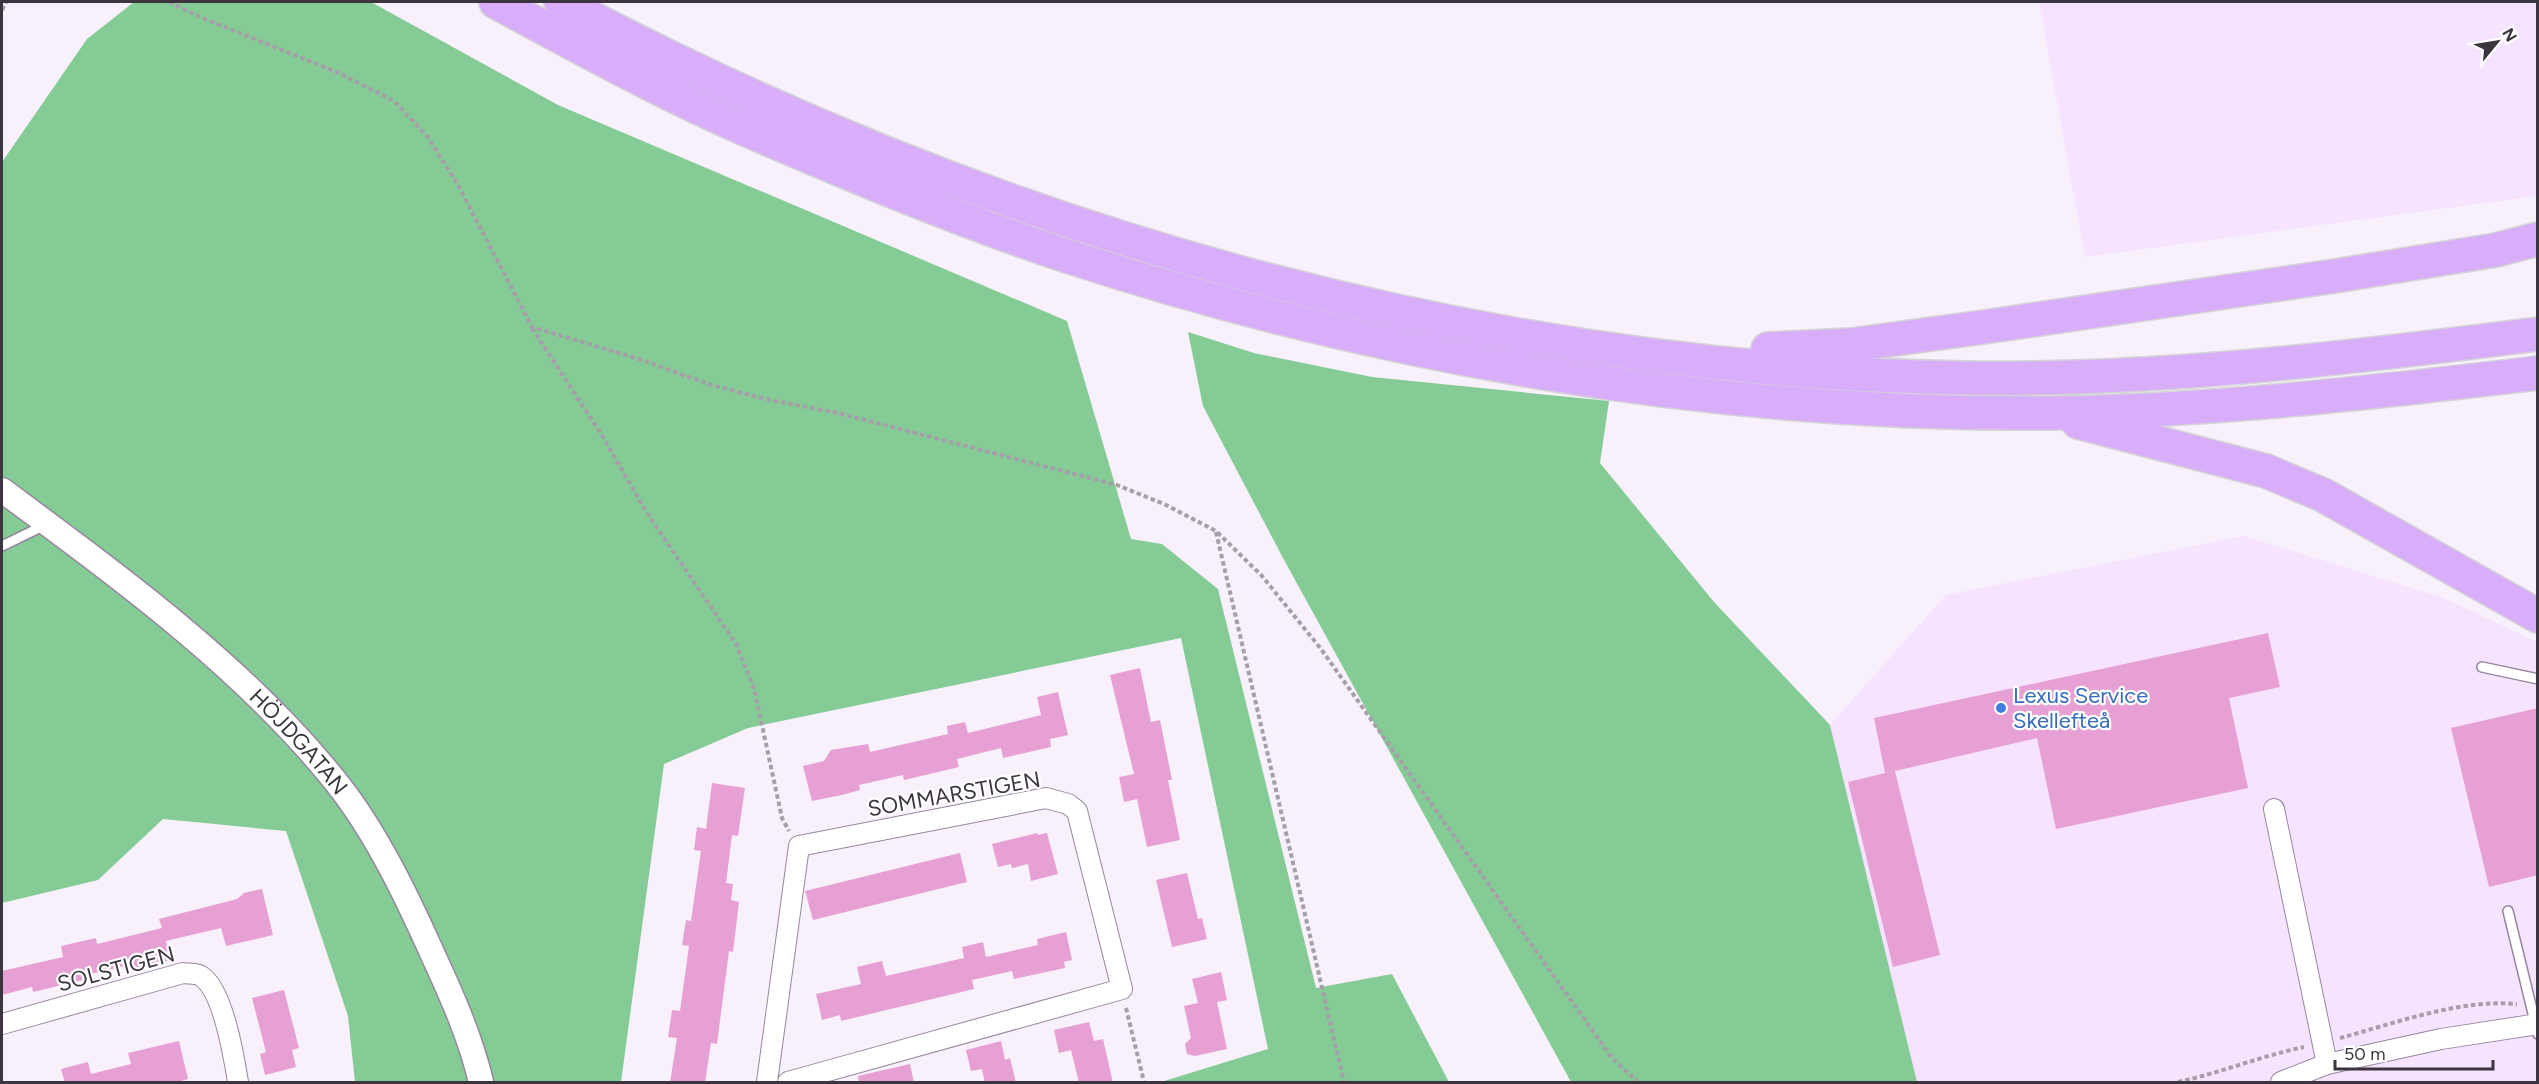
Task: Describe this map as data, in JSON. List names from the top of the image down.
{
  "streets": {
    "street": ["HÖJDGATAN", "SOMMARSTIGEN", "SOLSTIGEN"]
  },
  "places": ["Lexus Service Skellefteå"],
  "scale_bar": "50 m",
  "north": "top right"
}
